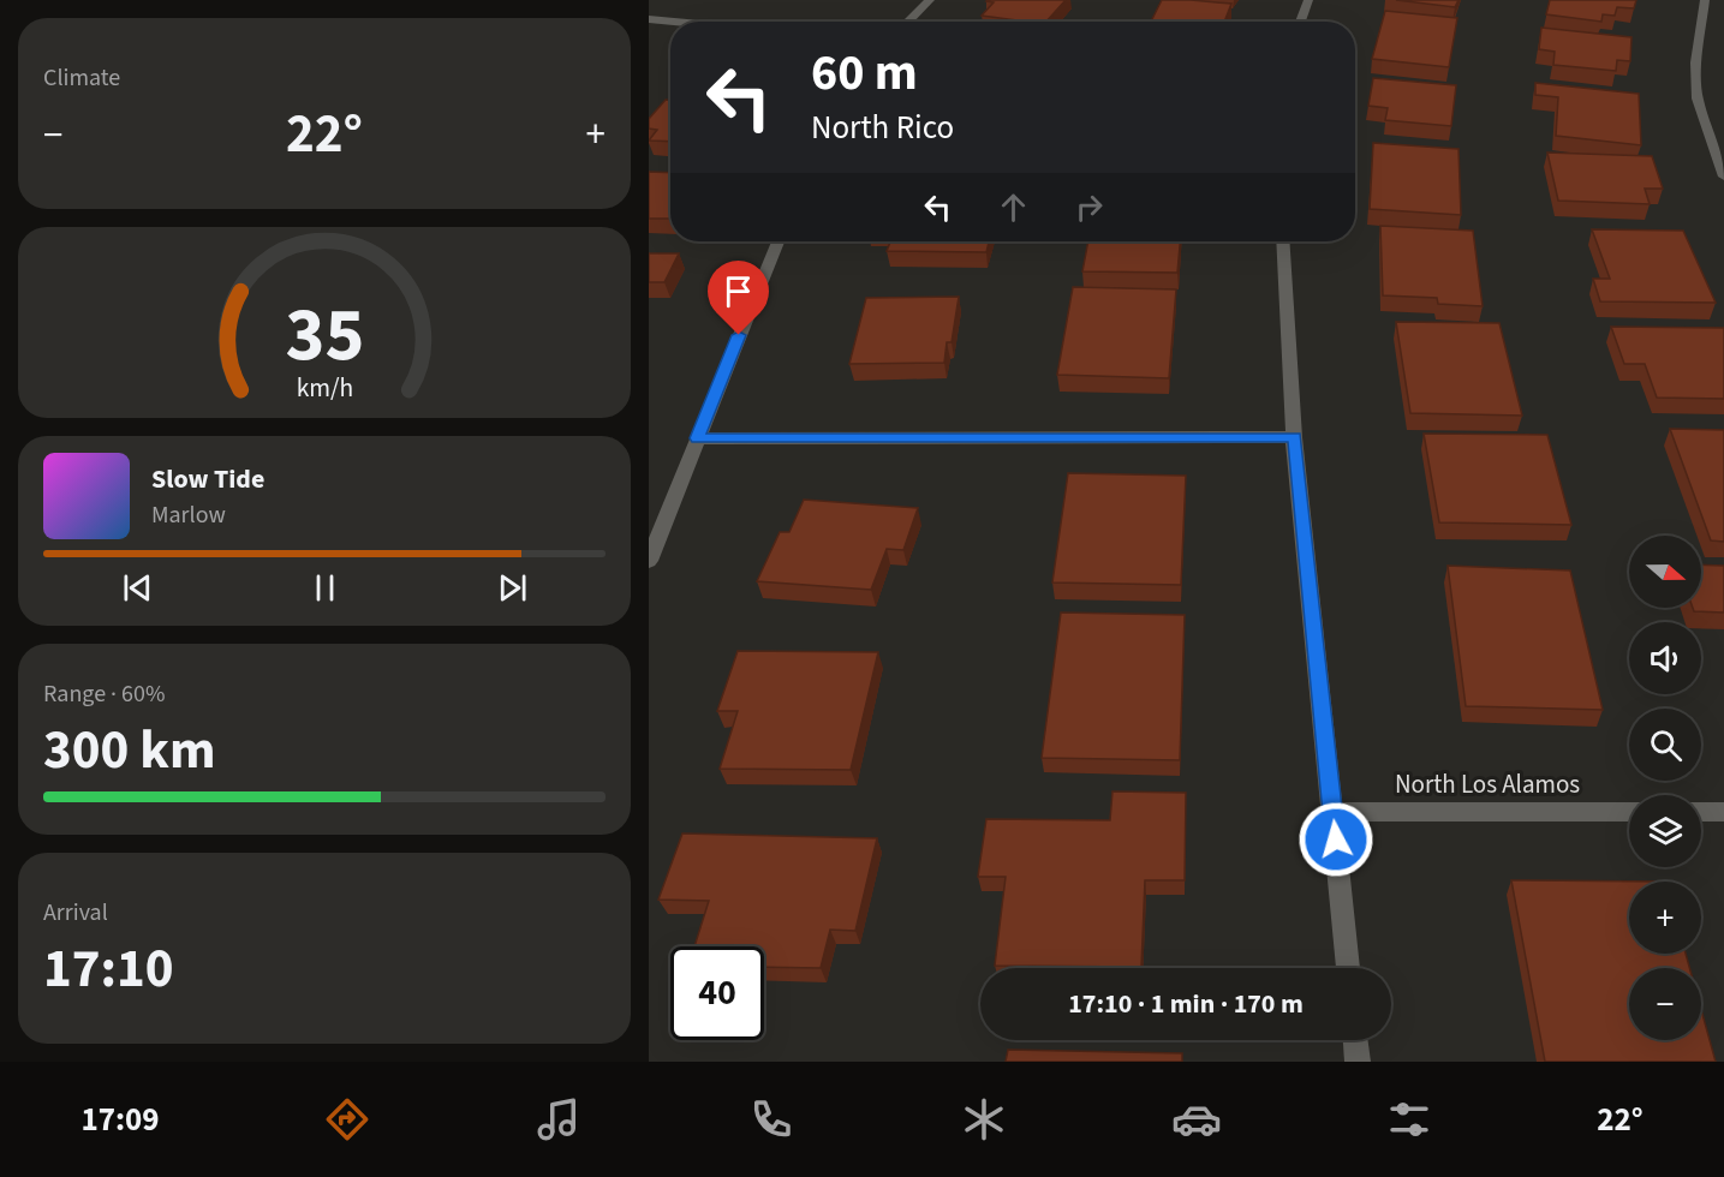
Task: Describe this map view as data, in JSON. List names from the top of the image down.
{
  "streets": {
    "street": ["North Los Alamos"]
  },
  "north": "right",
  "page": {
    "tile": [
      "Climate",
      ["Range · 60%", "300 km"],
      ["Arrival", "17:10"]
    ],
    "turn": ["60 m", "North Rico"],
    "heat": ["−", "22°", "+"],
    "song": ["Slow Tide", "Marlow"],
    "map_buttons": ["+", "−"],
    "limit": "40",
    "trip": "17:10 · 1 min · 170 m",
    "tabs": ["17:09", "22°"],
    "gauge": ["35", "km/h"]
  }
}
